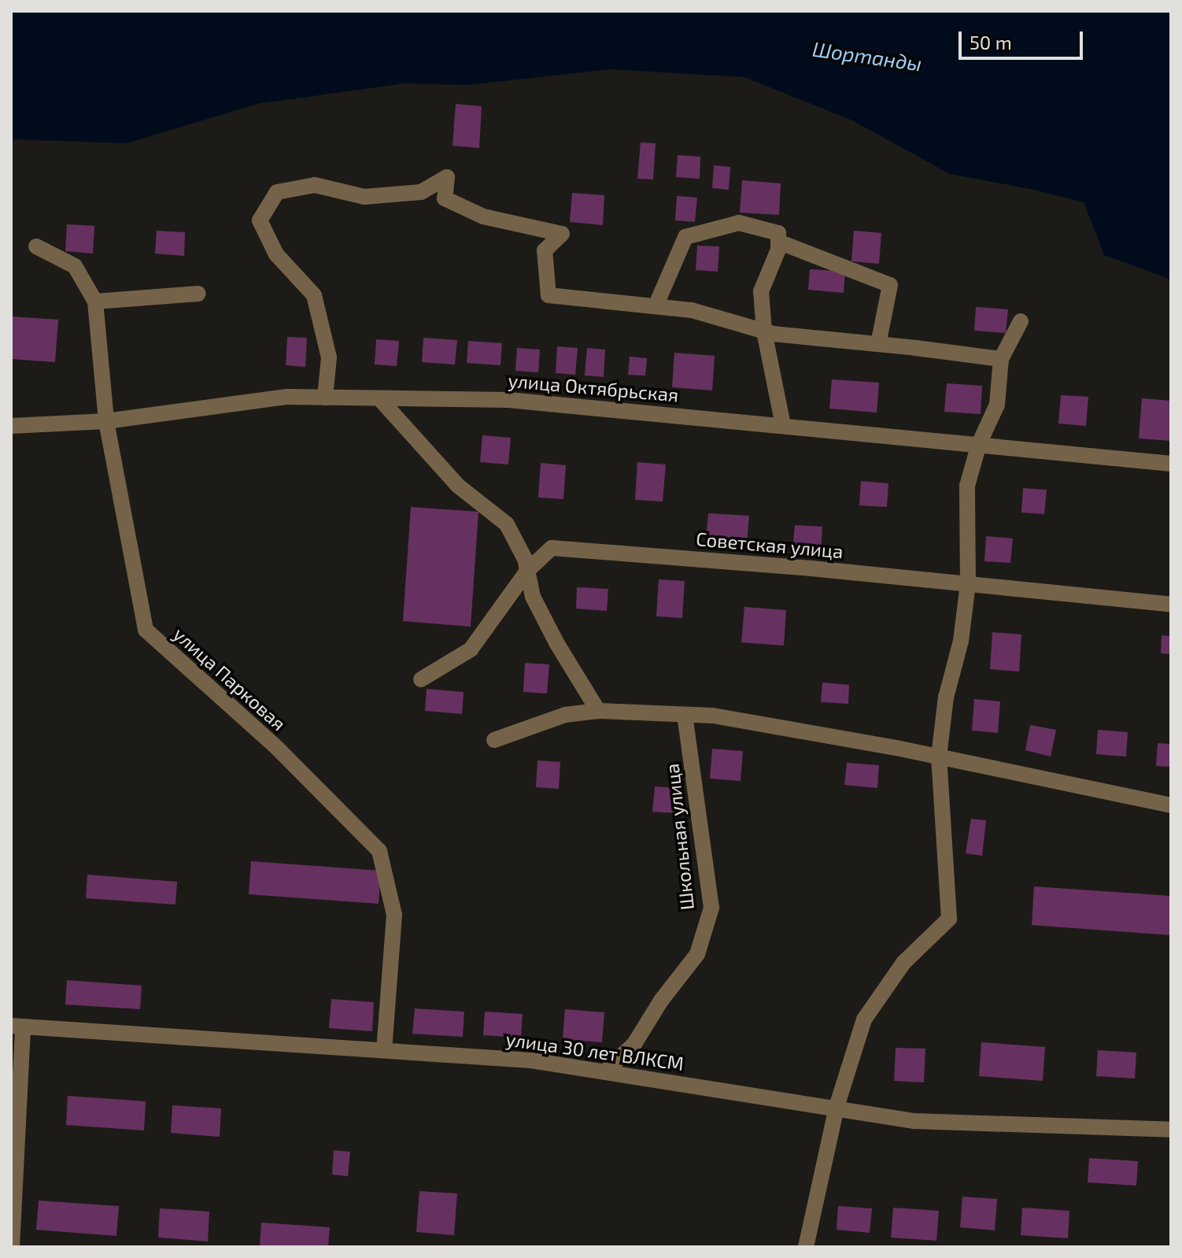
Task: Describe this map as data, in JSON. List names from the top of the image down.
{
  "streets": {
    "street": [
      "улица Октябрьская",
      "Советская улица",
      "улица Парковая",
      "Школьная улица",
      "улица 30 лет ВЛКСМ"
    ]
  },
  "crossings": [
    ["улица Октябрьская", "улица Парковая"],
    ["улица Парковая", "улица 30 лет ВЛКСМ"],
    ["Школьная улица", "улица 30 лет ВЛКСМ"]
  ],
  "water": ["Шортанды"],
  "scale_bar": "50 m"
}
